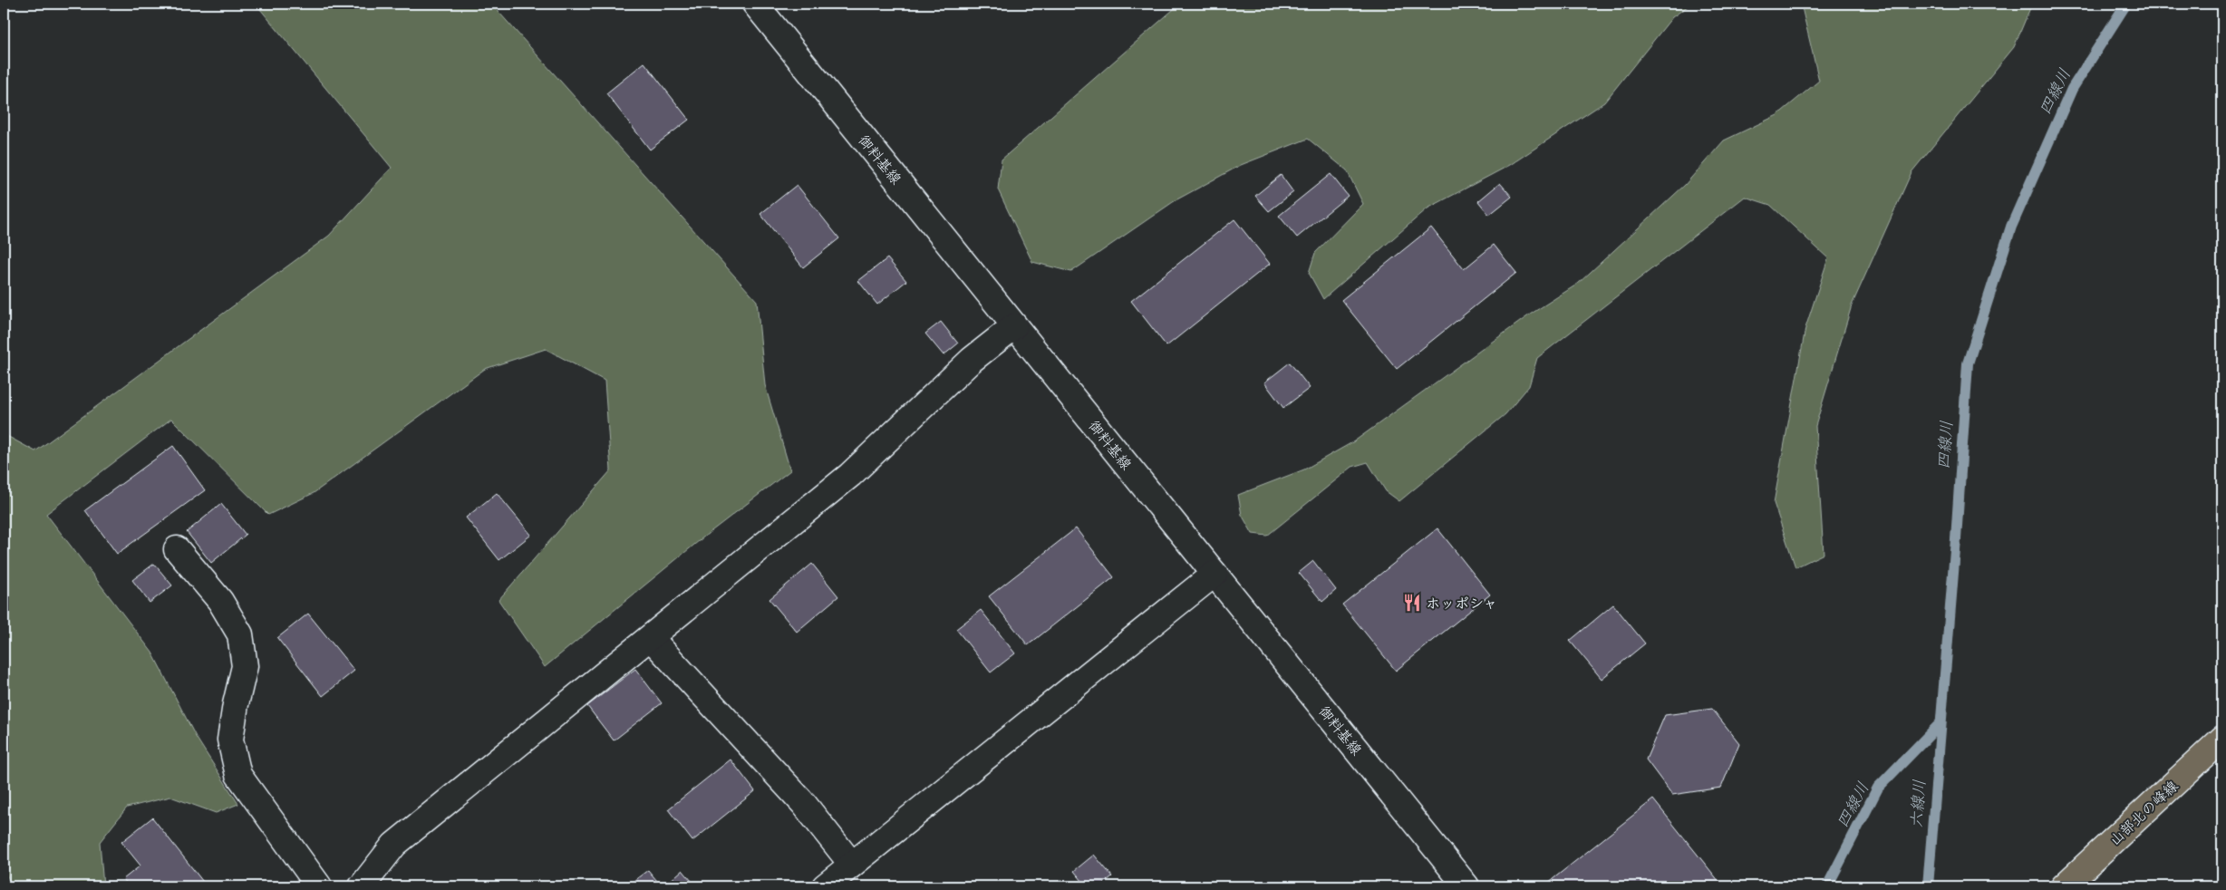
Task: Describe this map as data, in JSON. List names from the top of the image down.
{
  "streets": {
    "main road": ["山部北の峰線"],
    "street": ["御料基線"]
  },
  "water": ["四線川", "六線川"],
  "places": {
    "restaurant": ["ホッポシャ"]
  }
}
